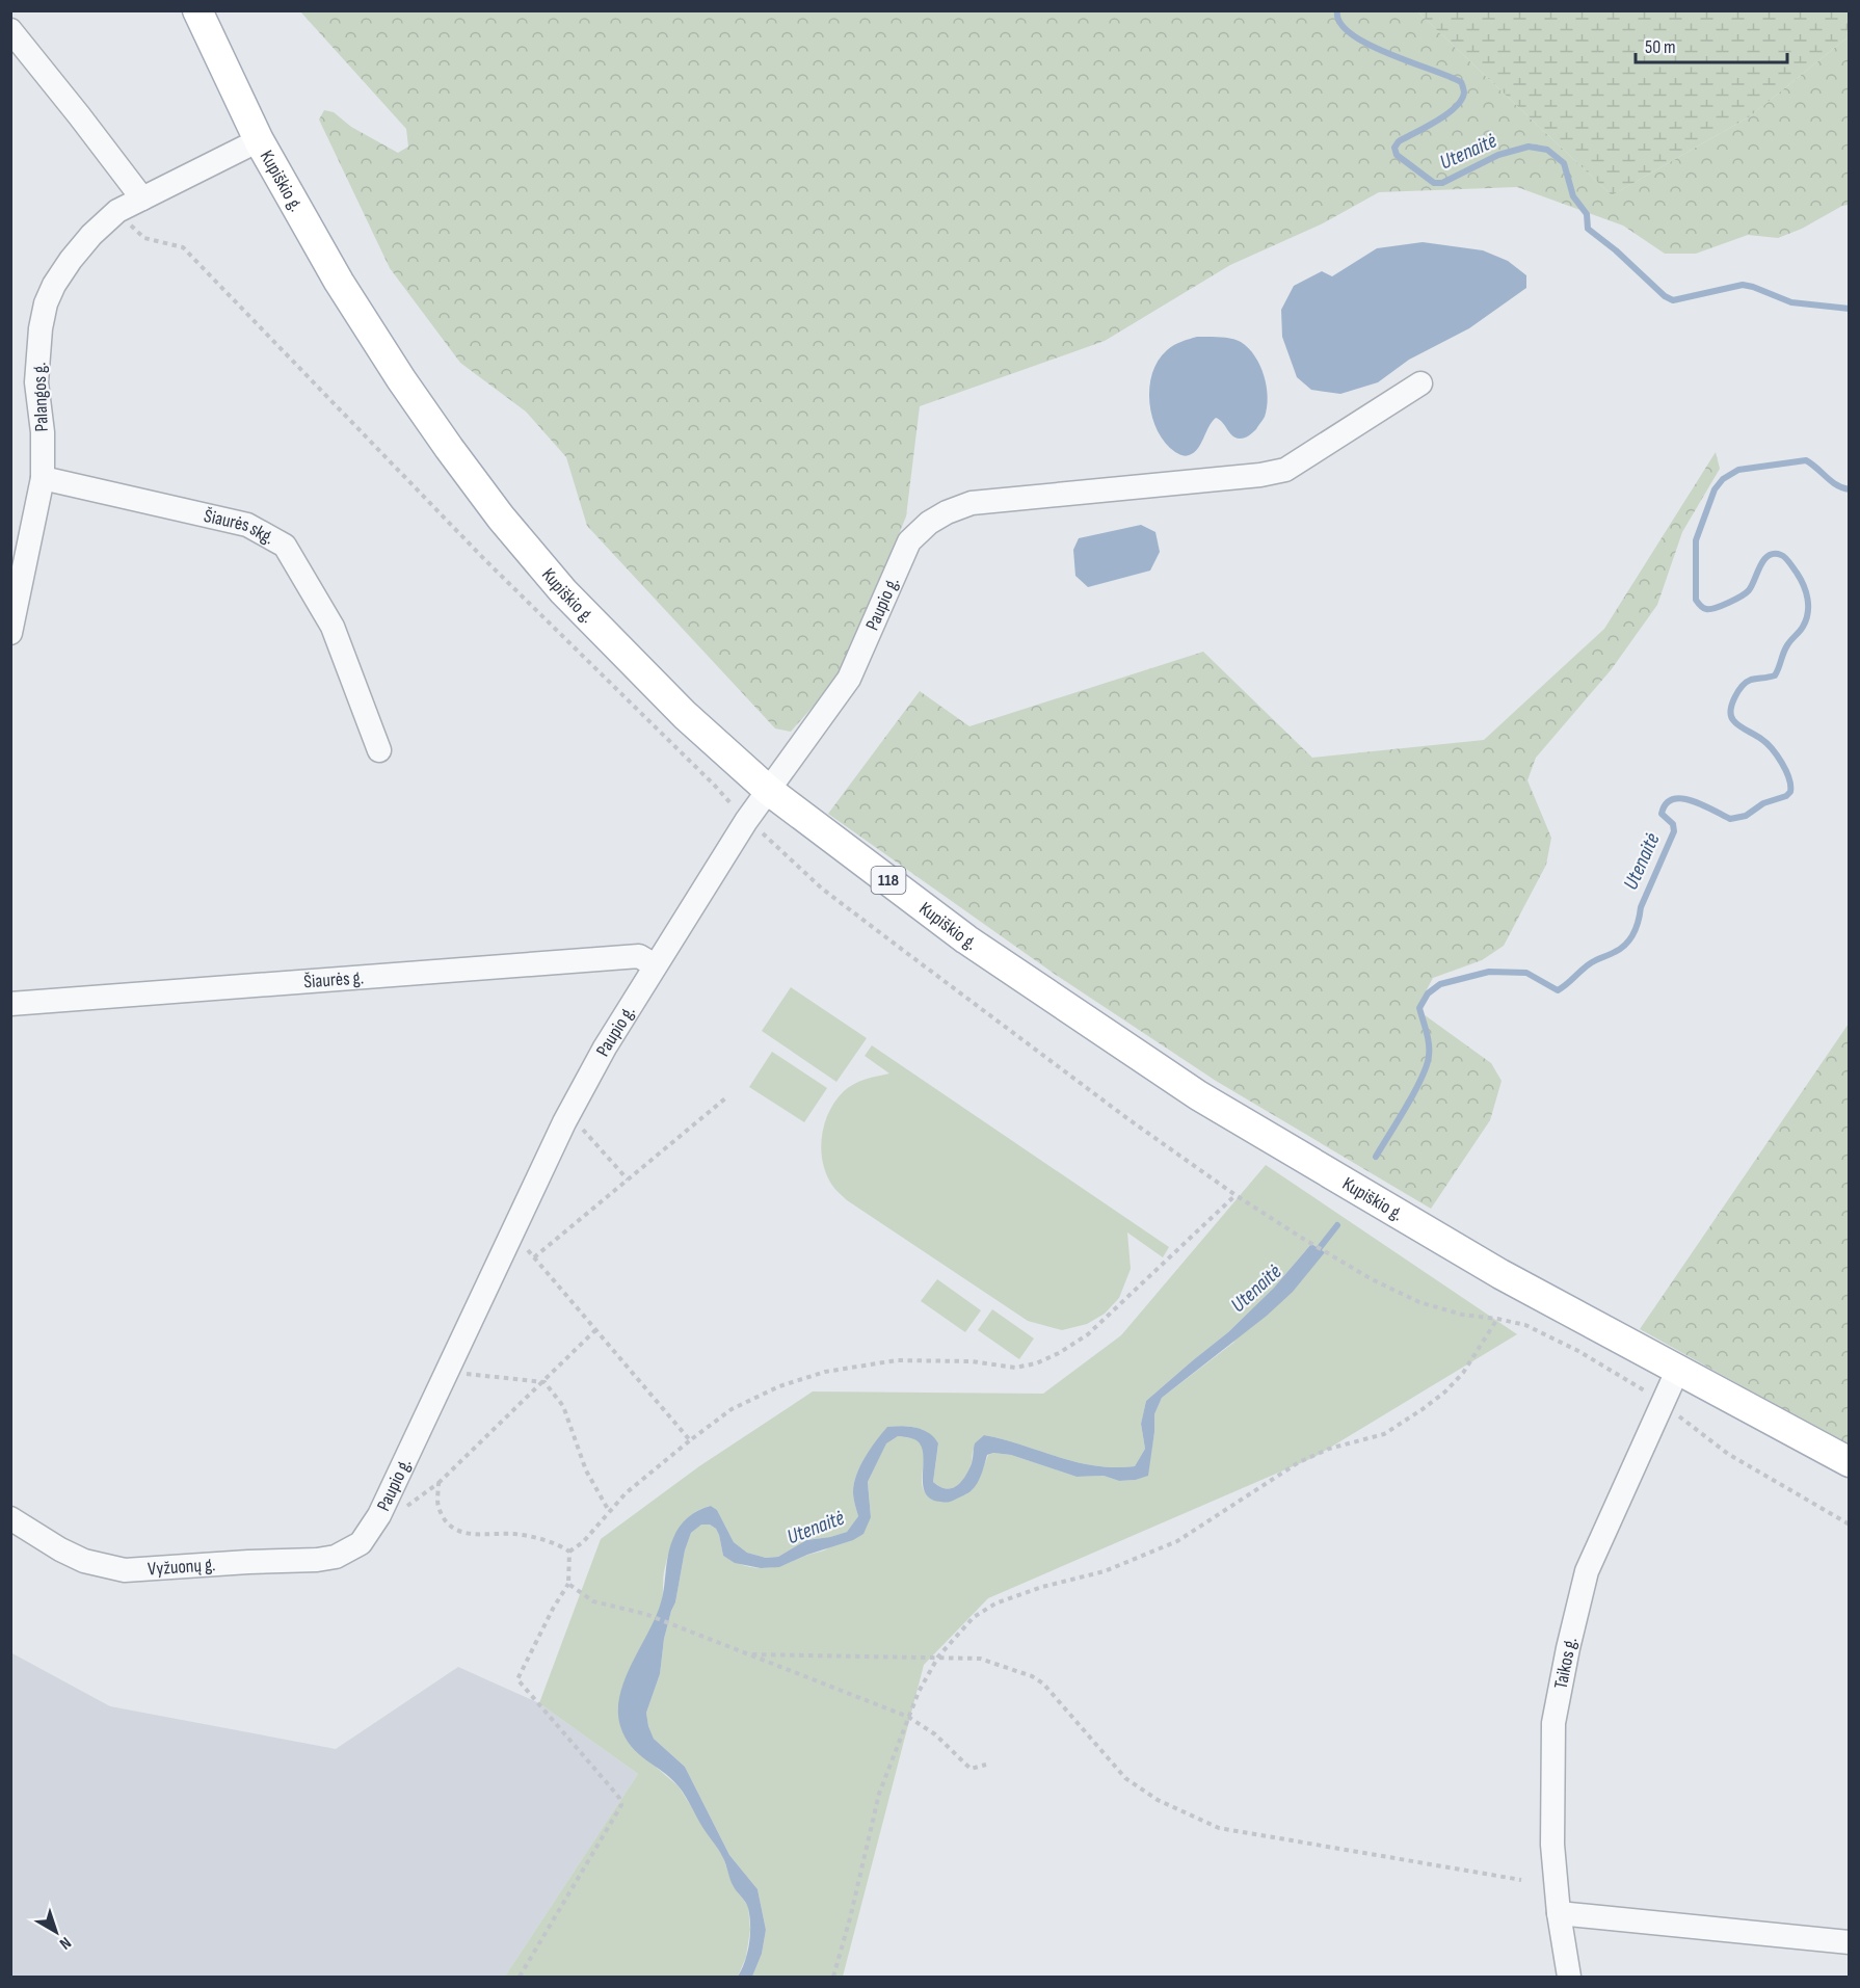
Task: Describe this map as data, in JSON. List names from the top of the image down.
{
  "streets": {
    "main road": ["Kupiškio g.", "118"],
    "street": [
      "Palangos g.",
      "Šiaurės skg.",
      "Paupio g.",
      "Šiaurės g.",
      "Vyžuonų g.",
      "Taikos g."
    ]
  },
  "crossings": [
    ["Kupiškio g.", "Palangos g."],
    ["Kupiškio g.", "Paupio g."],
    ["Kupiškio g.", "Taikos g."],
    ["Palangos g.", "Šiaurės skg."],
    ["Paupio g.", "Šiaurės g."],
    ["Paupio g.", "Vyžuonų g."]
  ],
  "water": ["Utenaitė"],
  "scale_bar": "50 m",
  "north": "bottom right"
}
